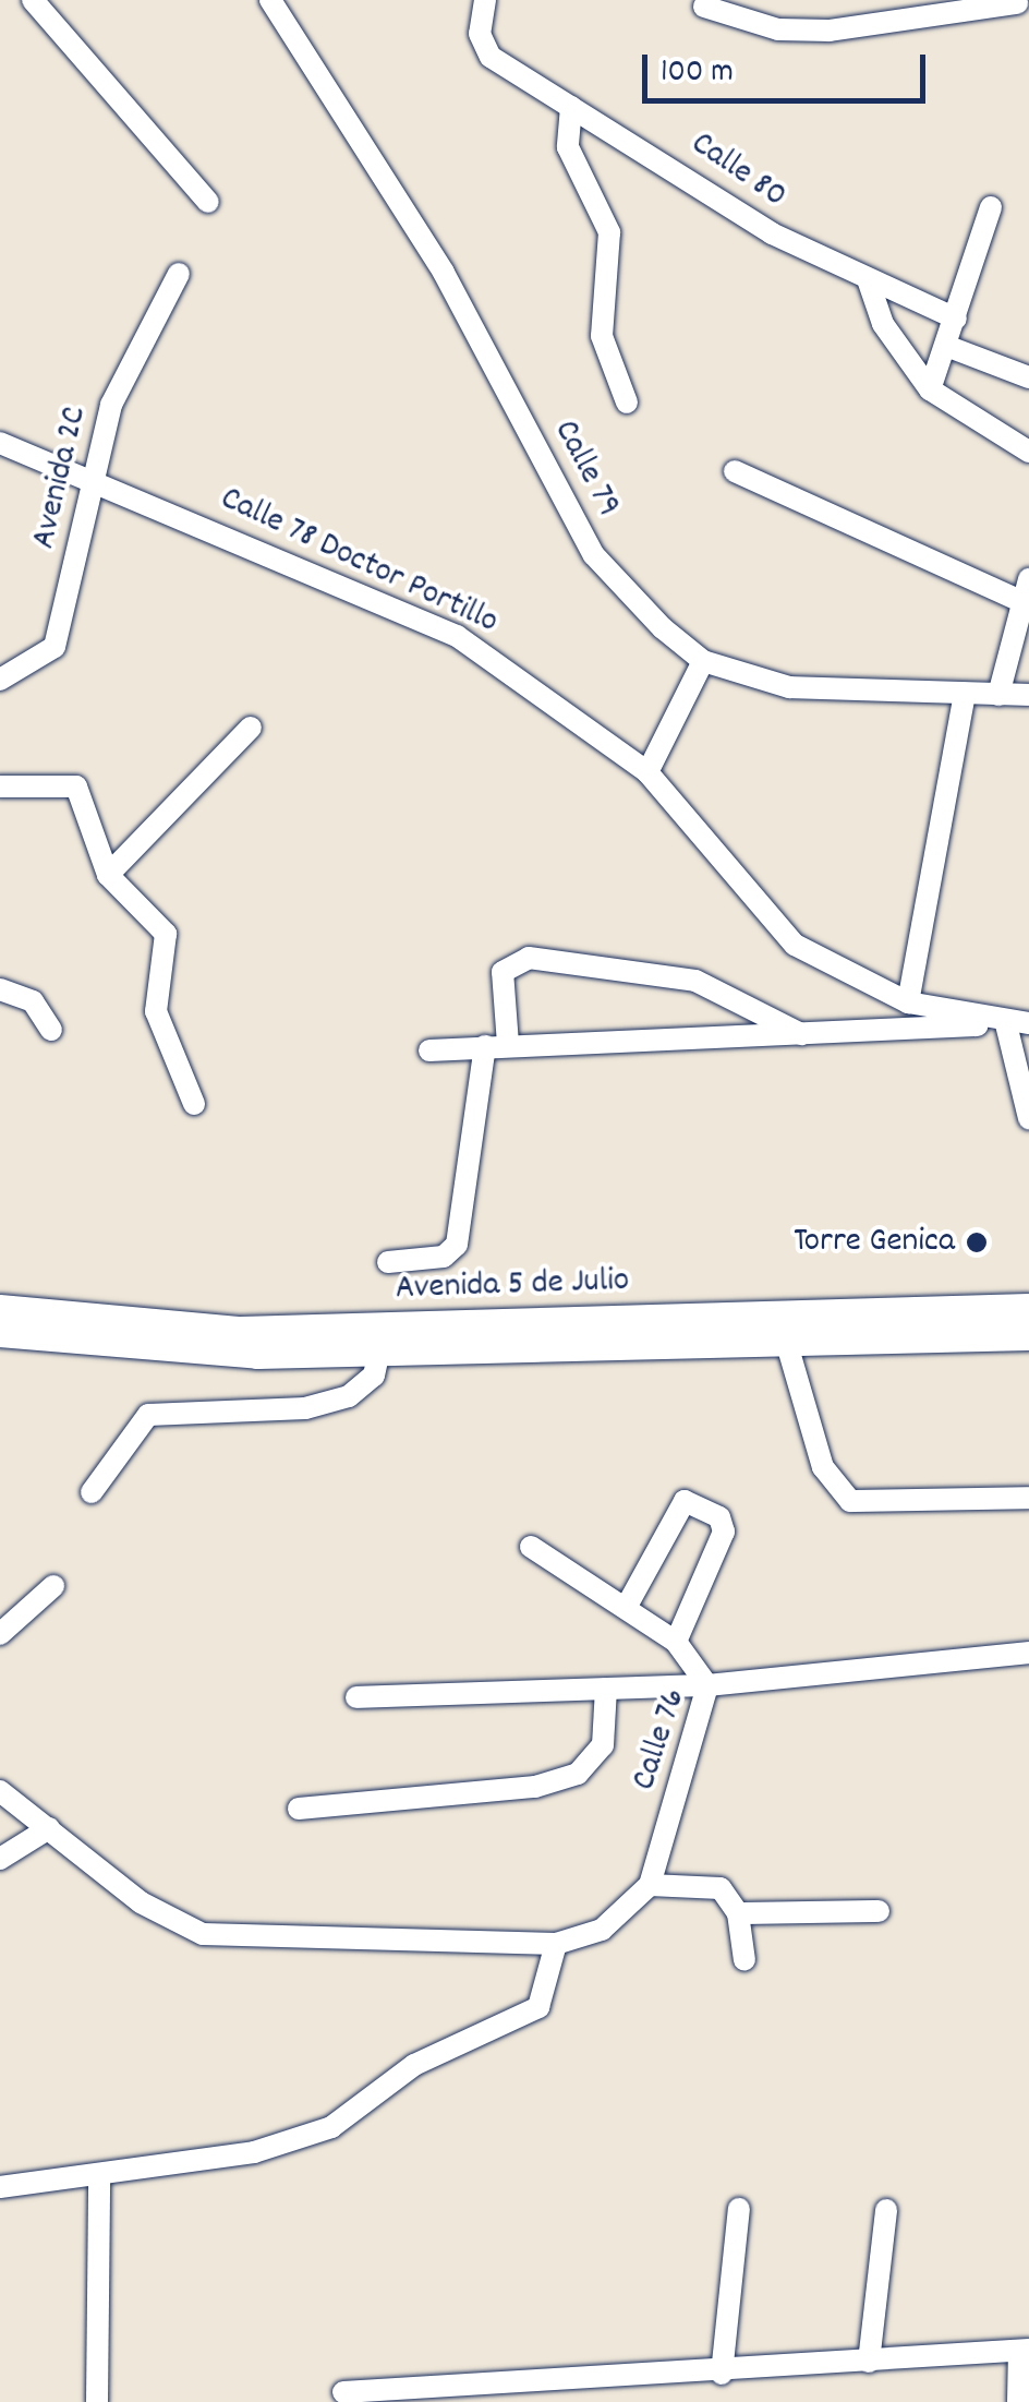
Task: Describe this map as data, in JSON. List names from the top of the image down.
{
  "streets": {
    "main road": ["Avenida 5 de Julio"],
    "street": [
      "Calle 80",
      "Calle 79",
      "Avenida 2C",
      "Calle 78 Doctor Portillo",
      "Calle 76"
    ]
  },
  "crossings": [
    ["Avenida 2C", "Calle 78 Doctor Portillo"]
  ],
  "places": ["Torre Genica"],
  "scale_bar": "100 m"
}
